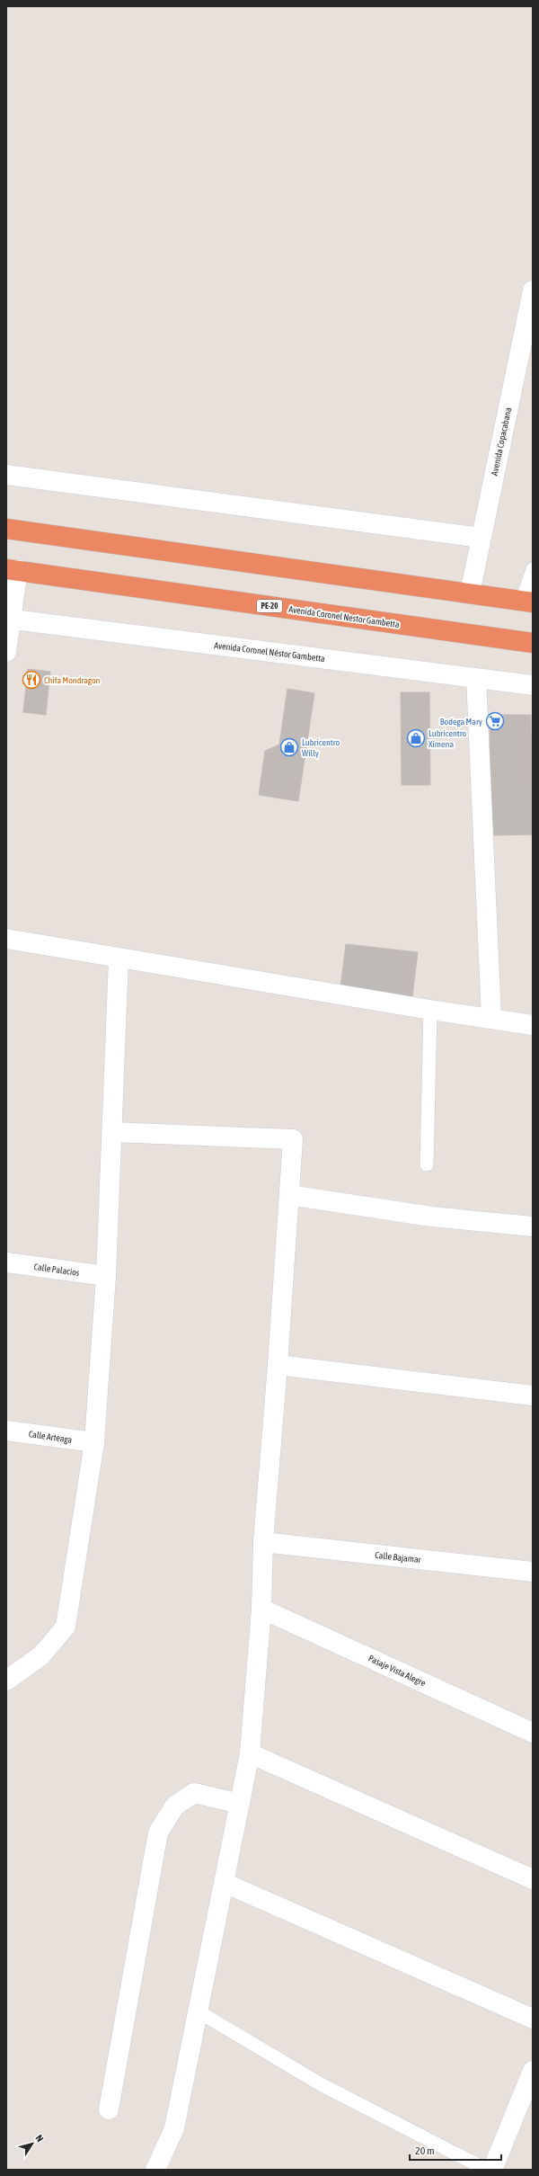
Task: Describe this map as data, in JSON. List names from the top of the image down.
{
  "streets": {
    "highway": ["PE-20", "Avenida Coronel Nestor Gambetta"],
    "street": [
      "Avenida Copacabana",
      "Avenida Coronel Néstor Gambetta",
      "Calle Palacios",
      "Calle Arteaga",
      "Calle Bajamar",
      "Pasaje Vista Alegre"
    ]
  },
  "places": {
    "restaurant": ["Chifa Mondragon"],
    "supermarket": ["Bodega Mary"],
    "shop": ["Lubricentro Ximena", "Lubricentro Willy"]
  },
  "scale_bar": "20 m",
  "north": "top right"
}
